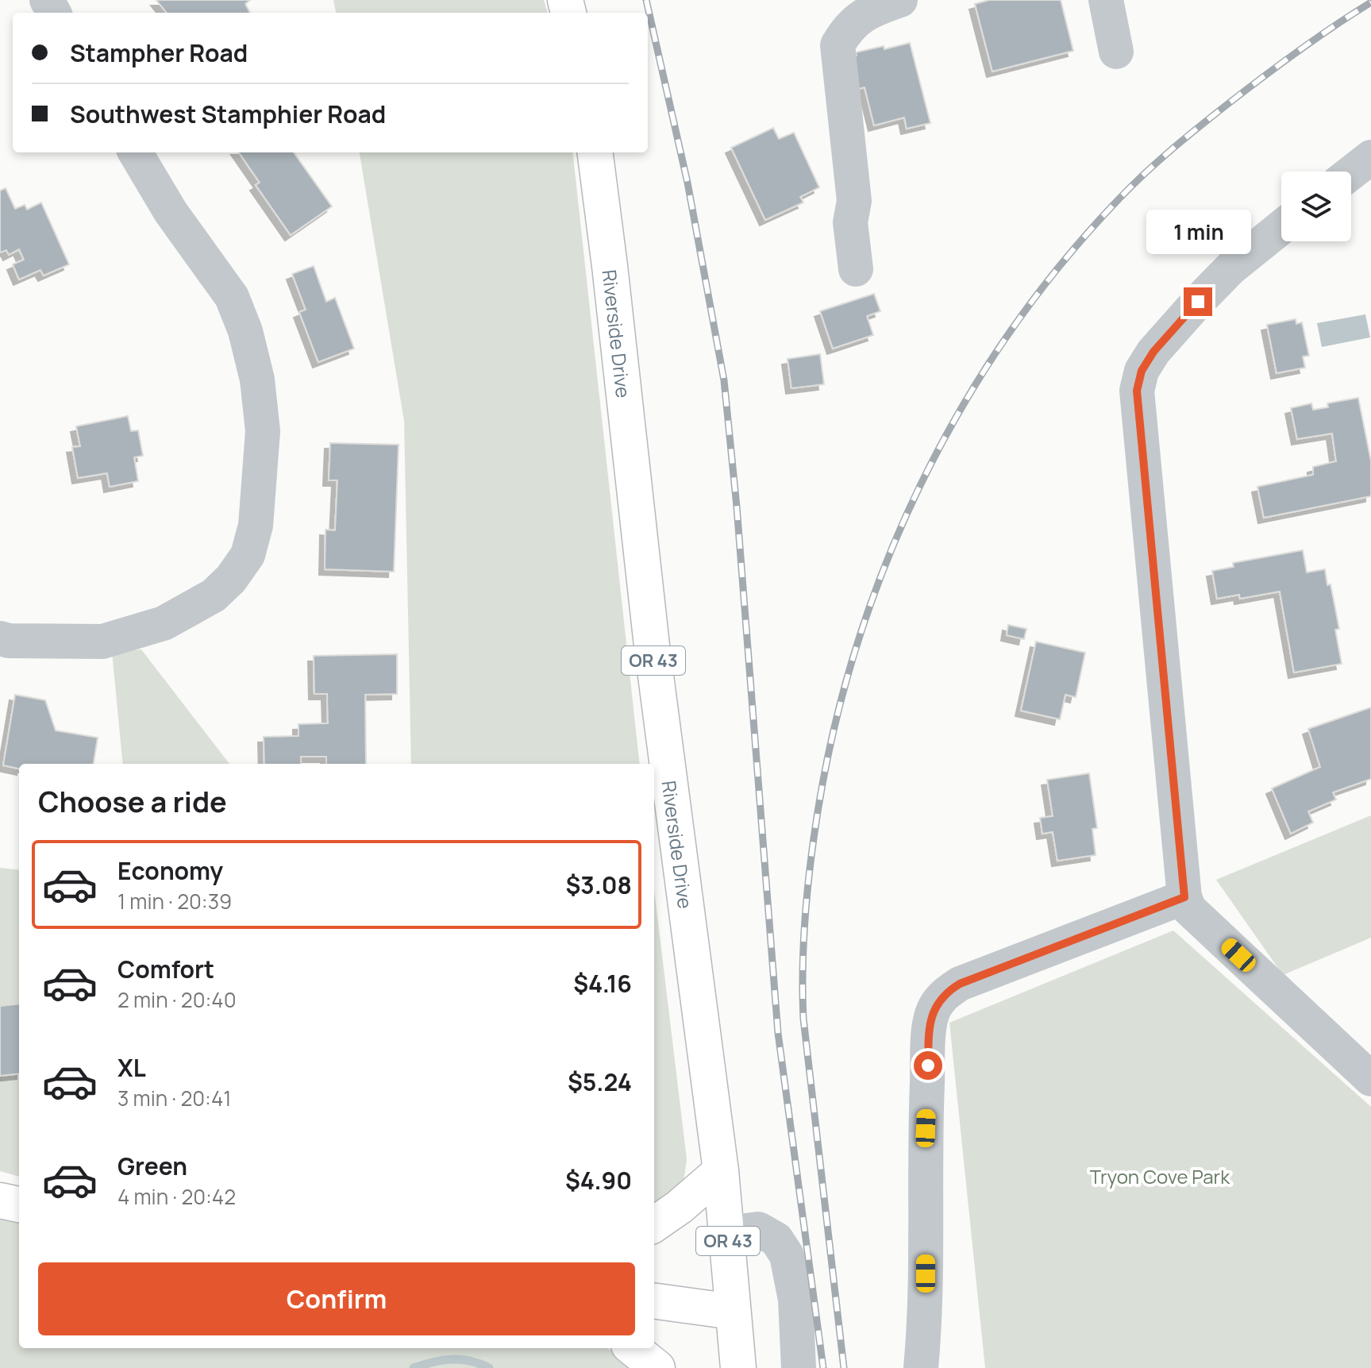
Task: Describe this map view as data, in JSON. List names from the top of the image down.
{
  "streets": {
    "main road": ["Riverside Drive", "OR 43"]
  },
  "crossings": [
    ["Riverside Drive", "OR 43"]
  ],
  "parks": ["Tryon Cove Park"],
  "page": {
    "banner": ["Stampher Road", "Southwest Stamphier Road"],
    "bubble": "1 min",
    "heading": "Choose a ride",
    "list": [
      {
        "name": "Economy",
        "note": "1 min · 20:39",
        "value": "$3.08"
      },
      {
        "name": "Comfort",
        "note": "2 min · 20:40",
        "value": "$4.16"
      },
      {
        "name": "XL",
        "note": "3 min · 20:41",
        "value": "$5.24"
      },
      {
        "name": "Green",
        "note": "4 min · 20:42",
        "value": "$4.90"
      }
    ],
    "buttons": "Confirm"
  }
}
